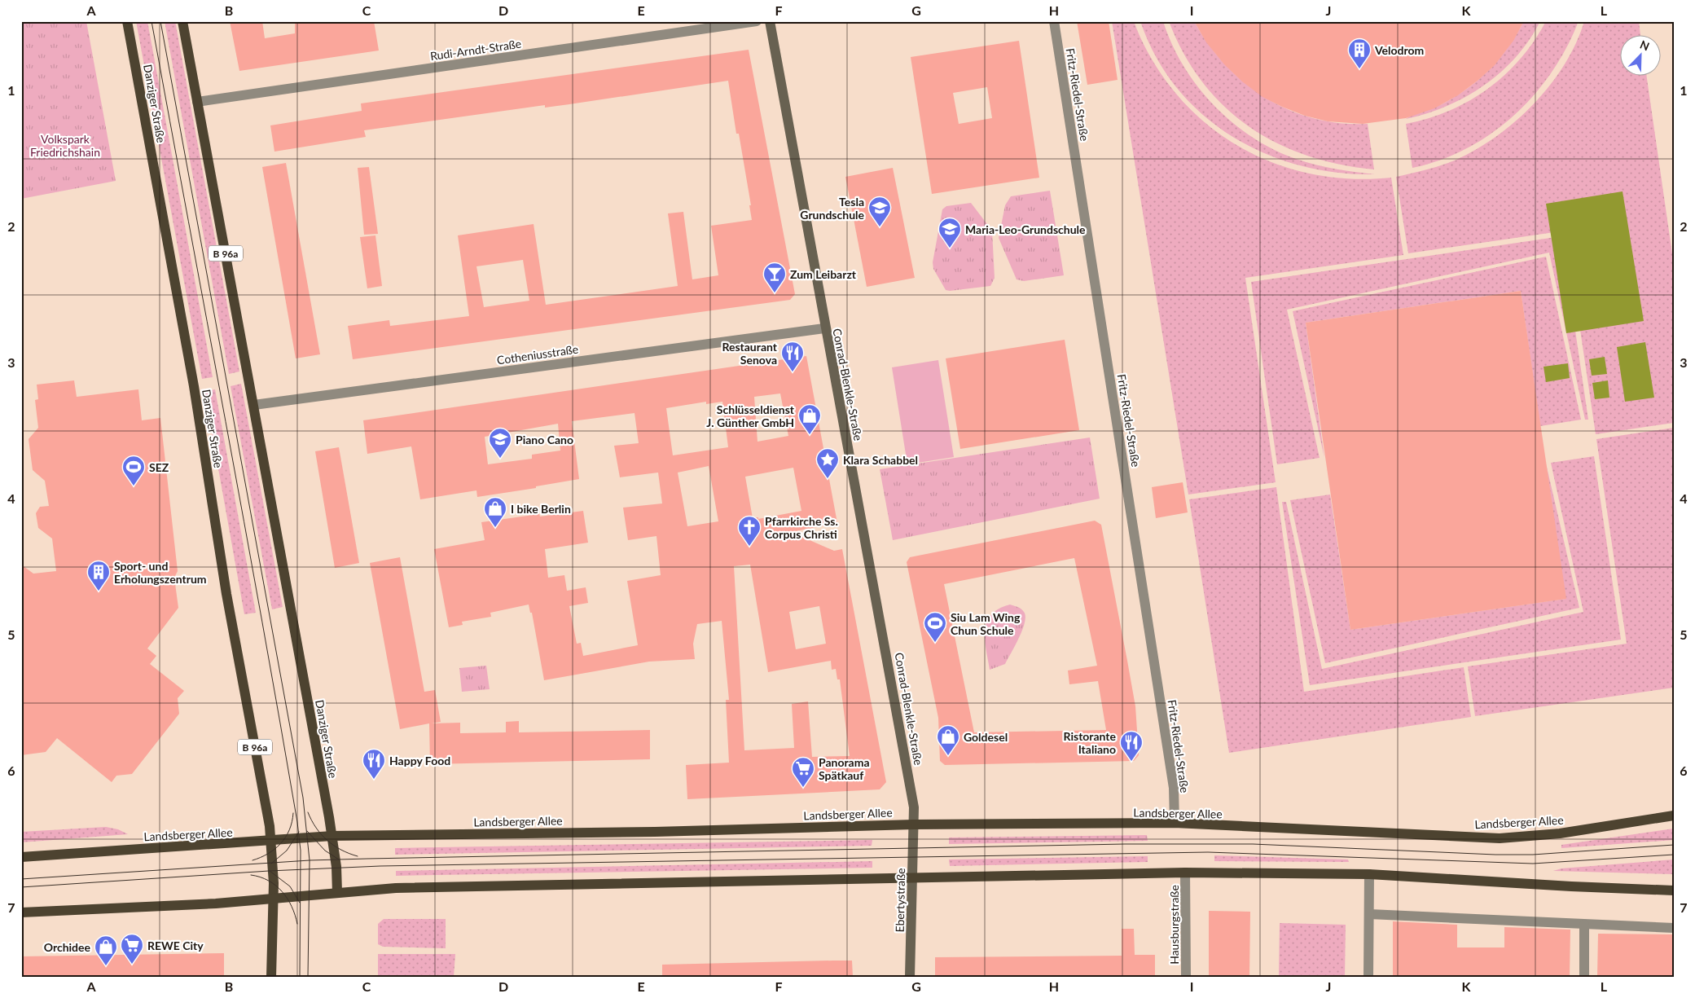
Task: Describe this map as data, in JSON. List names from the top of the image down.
{
  "streets": {
    "main road": ["Danziger Straße", "B 96a", "Landsberger Allee"],
    "street": [
      "Rudi-Arndt-Straße",
      "Fritz-Riedel-Straße",
      "Cotheniusstraße",
      "Conrad-Blenkle-Straße",
      "Ebertystraße",
      "Hausburgstraße"
    ]
  },
  "crossings": [
    ["Rudi-Arndt-Straße", "Danziger Straße"],
    ["Fritz-Riedel-Straße", "Landsberger Allee"],
    ["Danziger Straße", "B 96a"],
    ["Danziger Straße", "Cotheniusstraße"],
    ["Danziger Straße", "Landsberger Allee"],
    ["B 96a", "Landsberger Allee"],
    ["Cotheniusstraße", "Conrad-Blenkle-Straße"],
    ["Conrad-Blenkle-Straße", "Landsberger Allee"],
    ["Conrad-Blenkle-Straße", "Ebertystraße"],
    ["Landsberger Allee", "Ebertystraße"]
  ],
  "parks": ["Volkspark Friedrichshain"],
  "places": {
    "building": ["Velodrom", "Sport- und Erholungszentrum"],
    "school or university": ["Tesla Grundschule", "Maria-Leo-Grundschule", "Piano Cano"],
    "bar": ["Zum Leibarzt"],
    "restaurant": ["Restaurant Senova", "Ristorante Italiano", "Happy Food"],
    "shop": [
      "Schlüsseldienst J. Günther GmbH",
      "I bike Berlin",
      "Goldesel",
      "Orchidee"
    ],
    "place": ["Klara Schabbel"],
    "sports": ["SEZ", "Siu Lam Wing Chun Schule"],
    "church": ["Pfarrkirche Ss. Corpus Christi"],
    "supermarket": ["Panorama Spätkauf", "REWE City"]
  },
  "north": "top right",
  "grid": {
    "columns": [
      "A",
      "B",
      "C",
      "D",
      "E",
      "F",
      "G",
      "H",
      "I",
      "J",
      "K",
      "L"
    ],
    "rows": [
      "1",
      "2",
      "3",
      "4",
      "5",
      "6",
      "7"
    ]
  }
}
